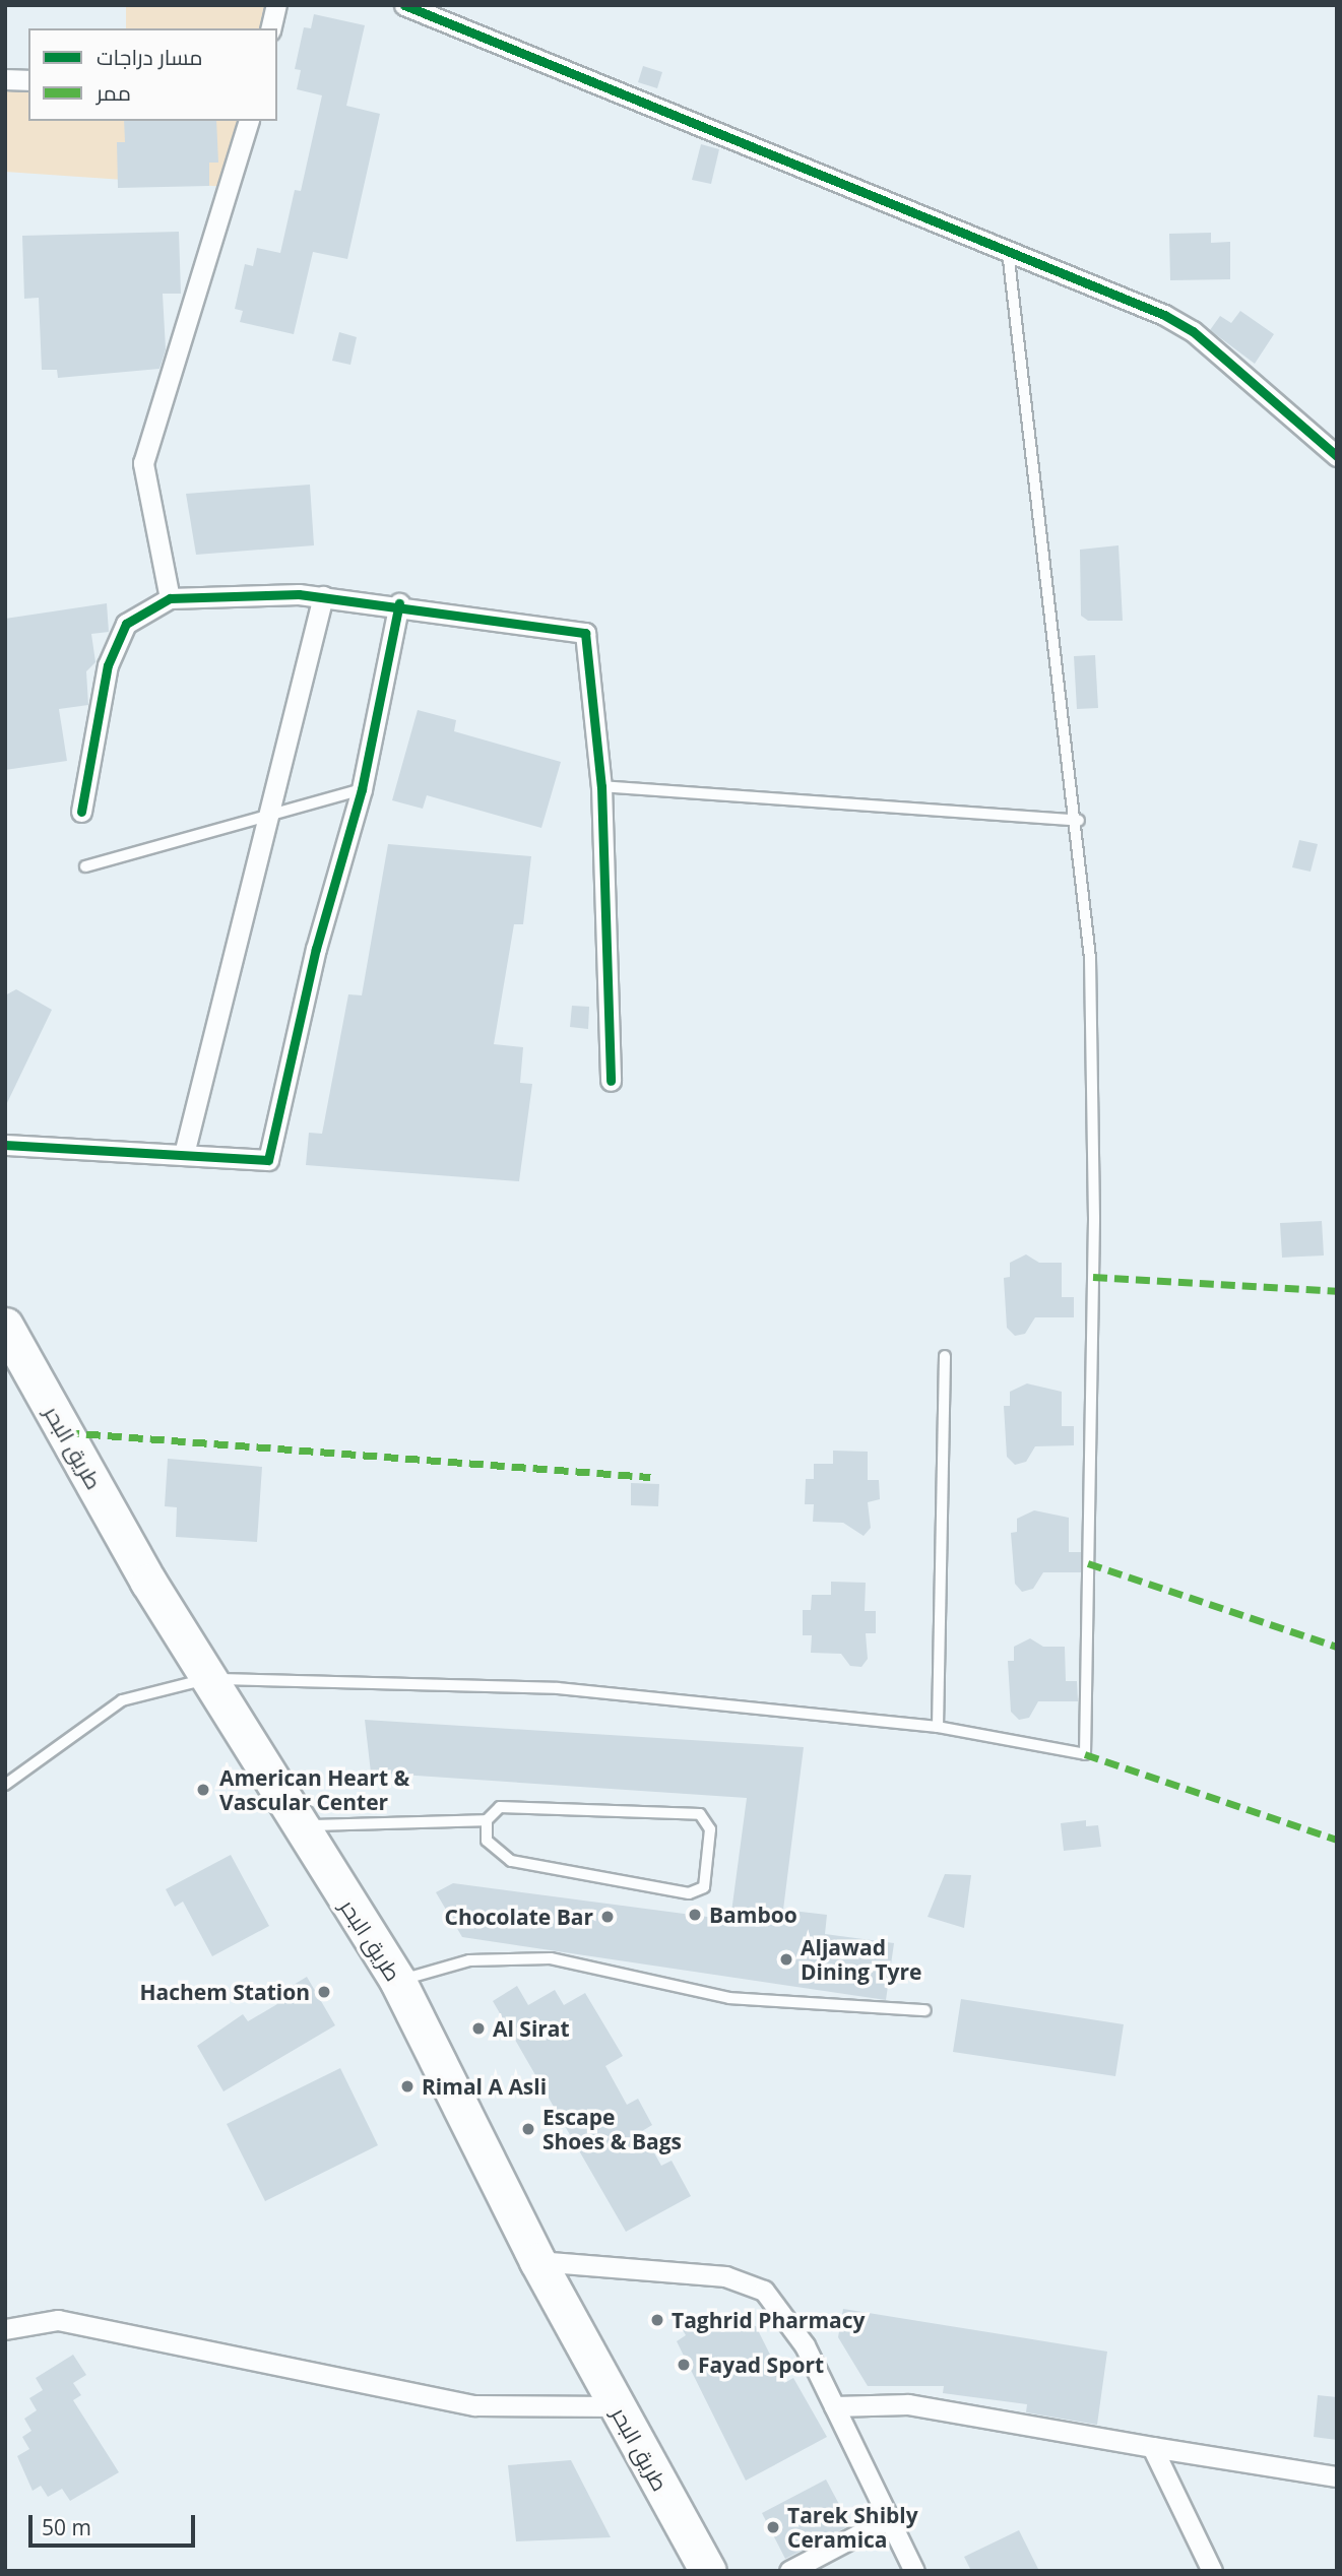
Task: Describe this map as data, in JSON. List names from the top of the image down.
{
  "streets": {
    "highway": ["طريق البحر"]
  },
  "places": [
    "American Heart & Vascular Center",
    "Bamboo",
    "Chocolate Bar",
    "Aljawad Dining Tyre",
    "Hachem Station",
    "Al Sirat",
    "Rimal A Asli",
    "Escape Shoes & Bags",
    "Taghrid Pharmacy",
    "Fayad Sport",
    "Tarek Shibly Ceramica"
  ],
  "legend": ["مسار دراجات", "ممر"],
  "scale_bar": "50 m"
}
